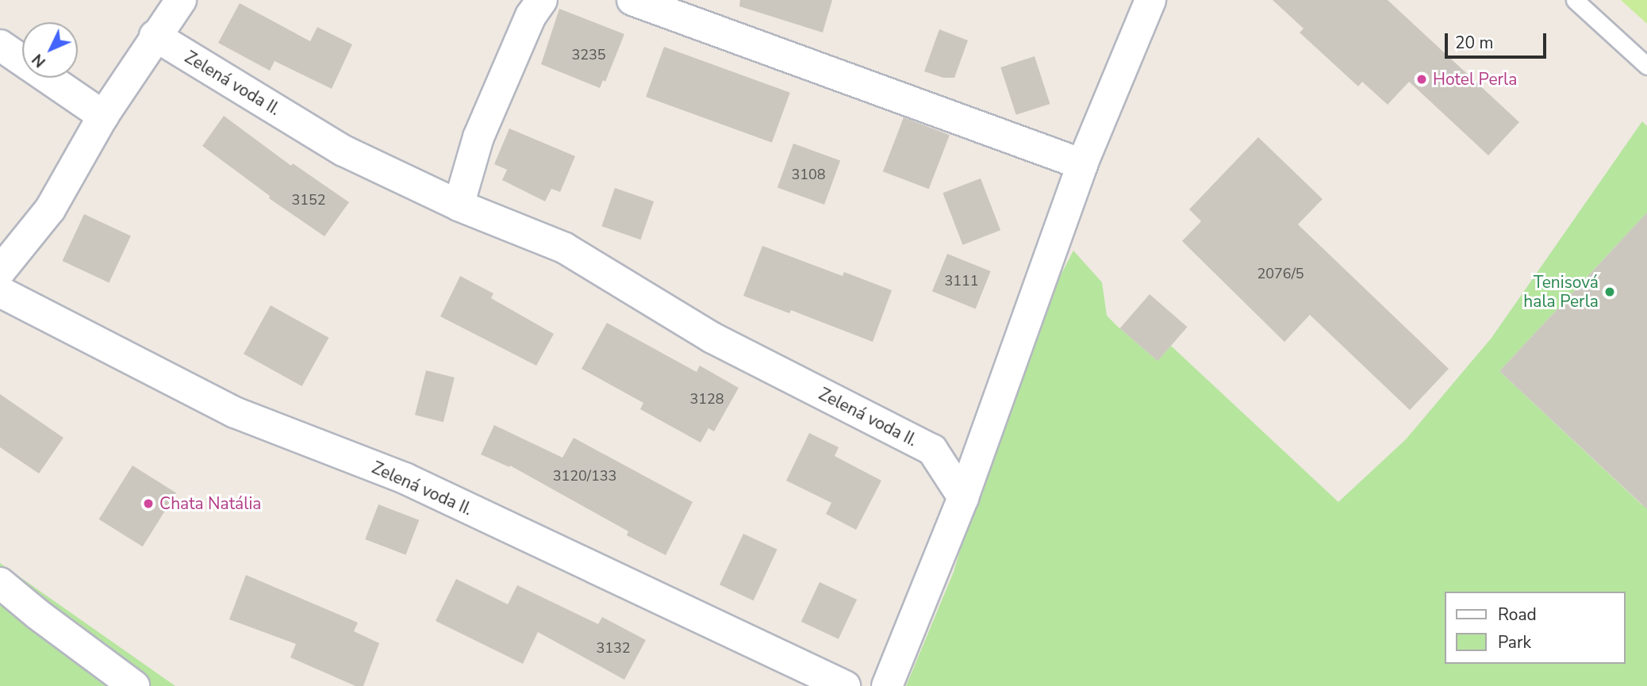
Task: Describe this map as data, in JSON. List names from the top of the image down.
{
  "streets": {
    "street": ["Zelená voda II."]
  },
  "places": ["Hotel Perla", "Tenisová hala Perla", "Chata Natália"],
  "house_numbers": [
    "3235",
    "3108",
    "3152",
    "2076/5",
    "3111",
    "3128",
    "3120/133",
    "3132"
  ],
  "legend": ["Road", "Park"],
  "scale_bar": "20 m",
  "north": "bottom left"
}
